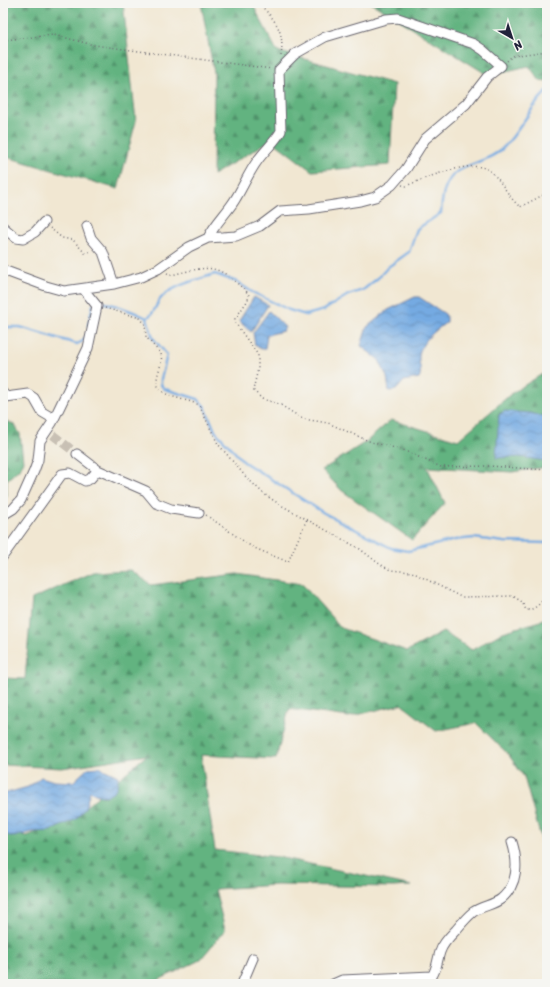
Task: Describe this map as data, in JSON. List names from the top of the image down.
{
  "north": "bottom right"
}
